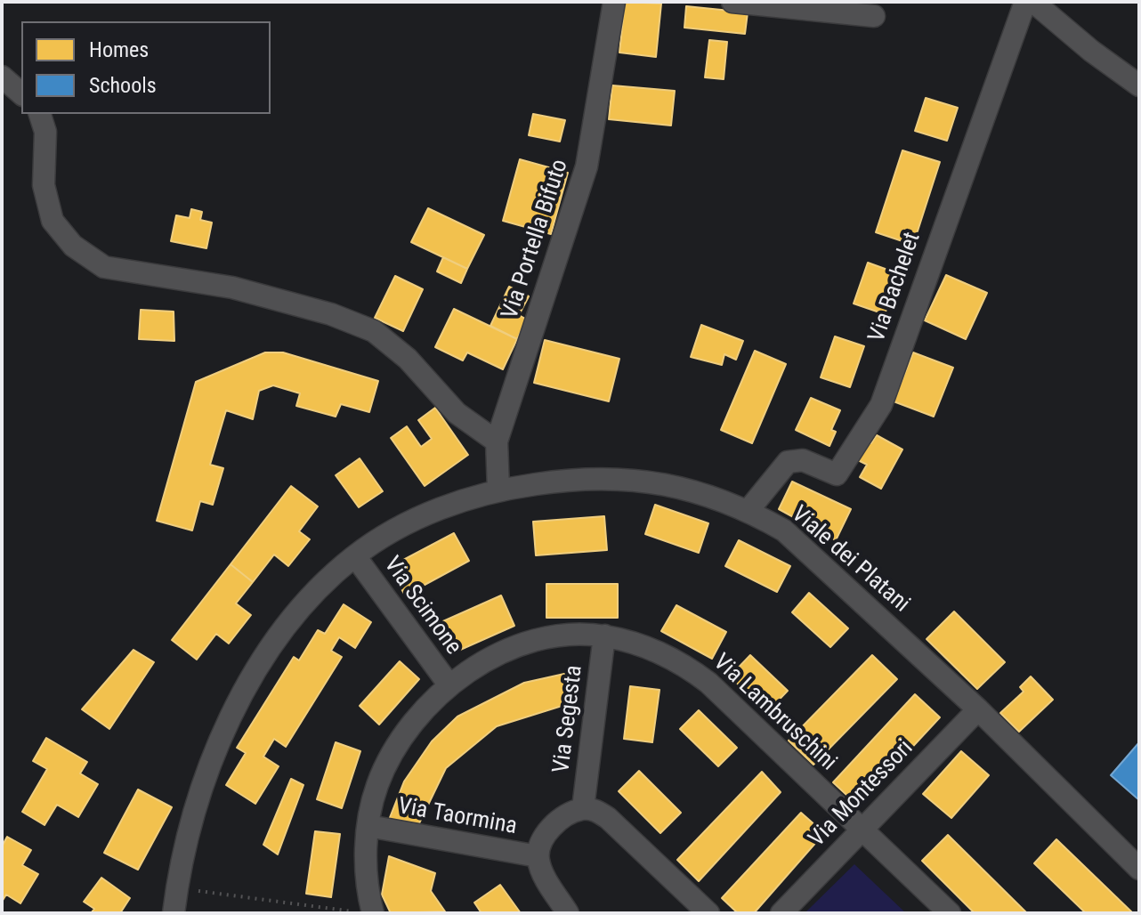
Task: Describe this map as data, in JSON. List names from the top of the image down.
{
  "streets": {
    "street": [
      "Via Portella Bifuto",
      "Via Bachelet",
      "Viale dei Platani",
      "Via Scimone",
      "Via Lambruschini",
      "Via Segesta",
      "Via Montessori",
      "Via Taormina"
    ]
  },
  "crossings": [
    ["Via Portella Bifuto", "Viale dei Platani"],
    ["Via Bachelet", "Viale dei Platani"],
    ["Viale dei Platani", "Via Scimone"],
    ["Viale dei Platani", "Via Montessori"],
    ["Via Scimone", "Via Lambruschini"],
    ["Via Lambruschini", "Via Segesta"],
    ["Via Lambruschini", "Via Montessori"],
    ["Via Lambruschini", "Via Taormina"]
  ],
  "legend": ["Homes", "Schools"]
}
